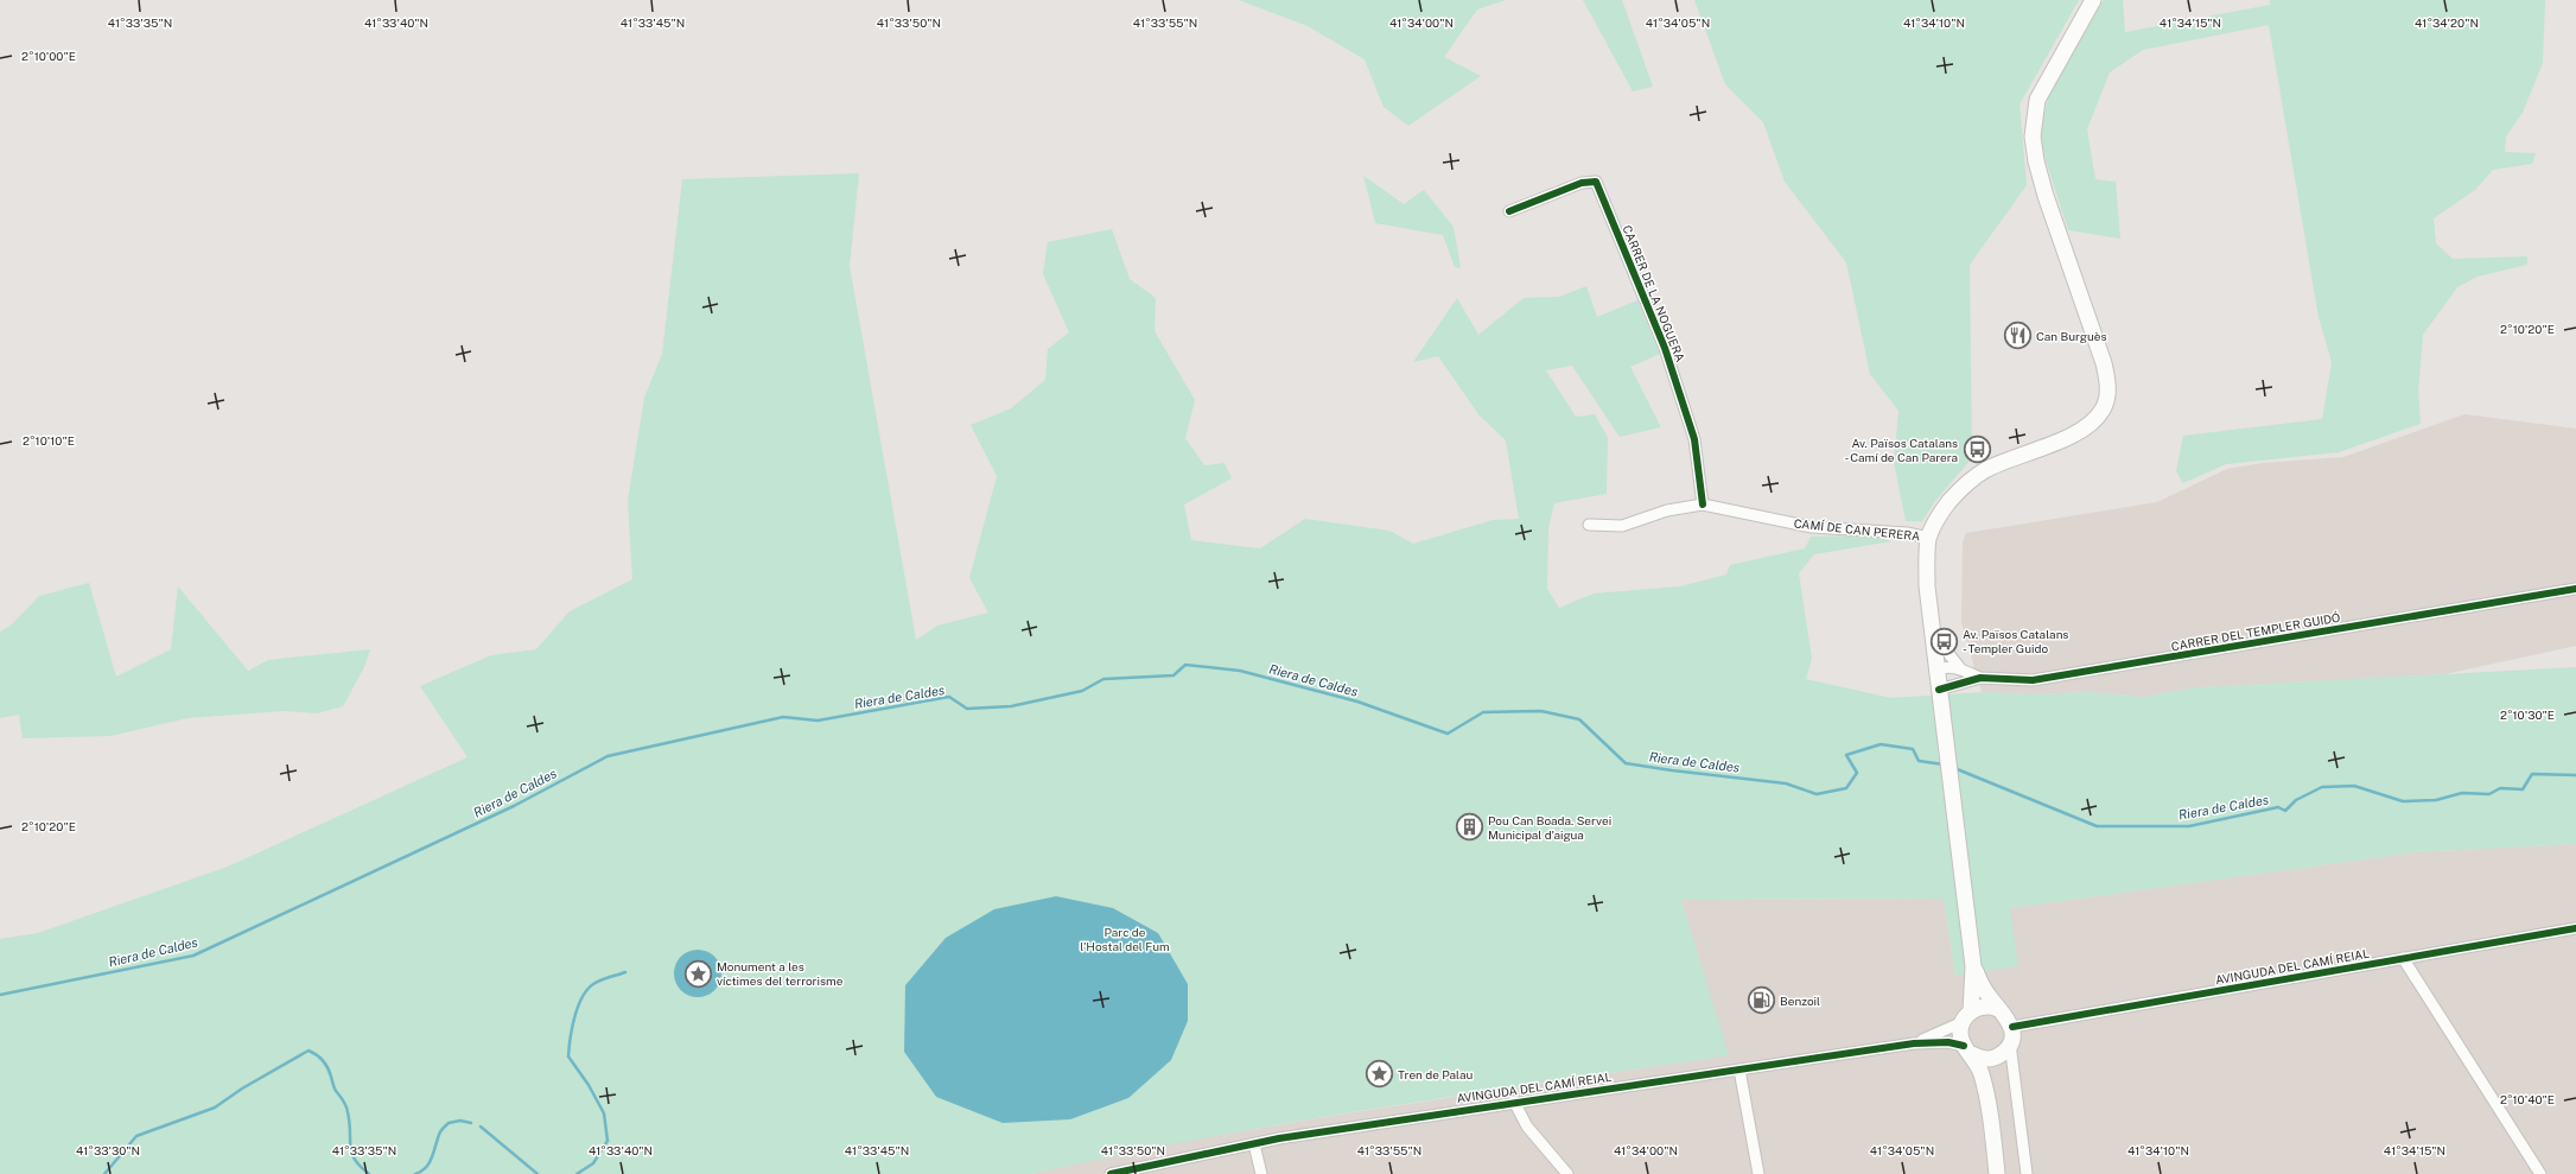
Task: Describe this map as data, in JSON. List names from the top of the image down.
{
  "streets": {
    "street": [
      "CARRER DE LA NOGUERA",
      "CAMÍ DE CAN PERERA",
      "CARRER DEL TEMPLER GUIDÓ",
      "AVINGUDA DEL CAMÍ REIAL"
    ]
  },
  "crossings": [
    ["CARRER DE LA NOGUERA", "CAMÍ DE CAN PERERA"]
  ],
  "water": ["Riera de Caldes"],
  "parks": ["Parc de l'Hostal del Fum"],
  "places": {
    "restaurant": ["Can Burguès"],
    "bus stop": ["Av. Països Catalans - Camí de Can Parera", "Av. Països Catalans - Templer Guido"],
    "building": ["Pou Can Boada. Servei Municipal d'aigua"],
    "place": ["Monument a les víctimes del terrorisme", "Tren de Palau"],
    "fuel station": ["Benzoil"]
  },
  "coordinates": [
    "41°33'35\"N",
    "41°33'40\"N",
    "41°33'45\"N",
    "41°33'50\"N",
    "41°33'55\"N",
    "41°34'00\"N",
    "41°34'05\"N",
    "41°34'10\"N",
    "41°34'15\"N",
    "41°34'20\"N",
    "2°10'00\"E",
    "2°10'20\"E",
    "2°10'10\"E",
    "2°10'30\"E",
    "2°10'40\"E",
    "41°33'30\"N"
  ]
}
